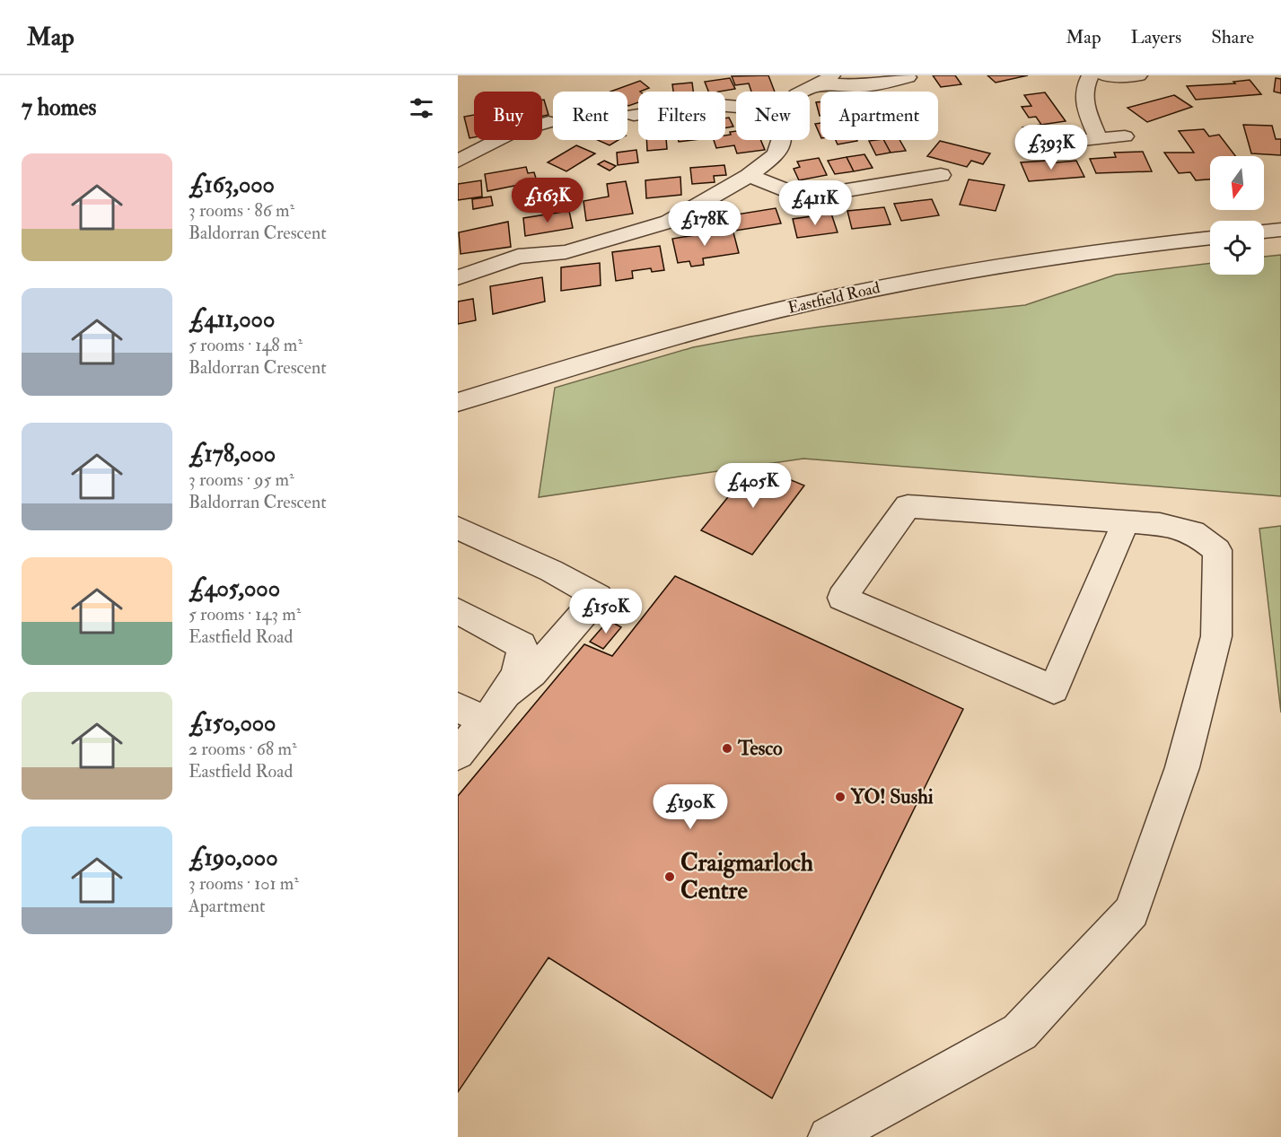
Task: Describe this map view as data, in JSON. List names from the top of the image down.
{
  "streets": {
    "street": ["Eastfield Road"]
  },
  "places": ["Tesco", "YO! Sushi", "Craigmarloch Centre"],
  "north": "bottom",
  "page": {
    "header": "Map",
    "nav": ["Map", "Layers", "Share"],
    "heading": "7 homes",
    "chip": [
      "Buy",
      "Rent",
      "Filters",
      "New",
      "Apartment"
    ],
    "price": [
      "£393K",
      "£163K",
      "£411K",
      "£178K",
      "£405K",
      "£150K",
      "£190K"
    ],
    "list": [
      {
        "name": "£163,000",
        "note": "3 rooms · 86 m² · Baldorran Crescent"
      },
      {
        "name": "£411,000",
        "note": "5 rooms · 148 m² · Baldorran Crescent"
      },
      {
        "name": "£178,000",
        "note": "3 rooms · 95 m² · Baldorran Crescent"
      },
      {
        "name": "£405,000",
        "note": "5 rooms · 143 m² · Eastfield Road"
      },
      {
        "name": "£150,000",
        "note": "2 rooms · 68 m² · Eastfield Road"
      },
      {
        "name": "£190,000",
        "note": "3 rooms · 101 m² · Apartment"
      }
    ]
  }
}
